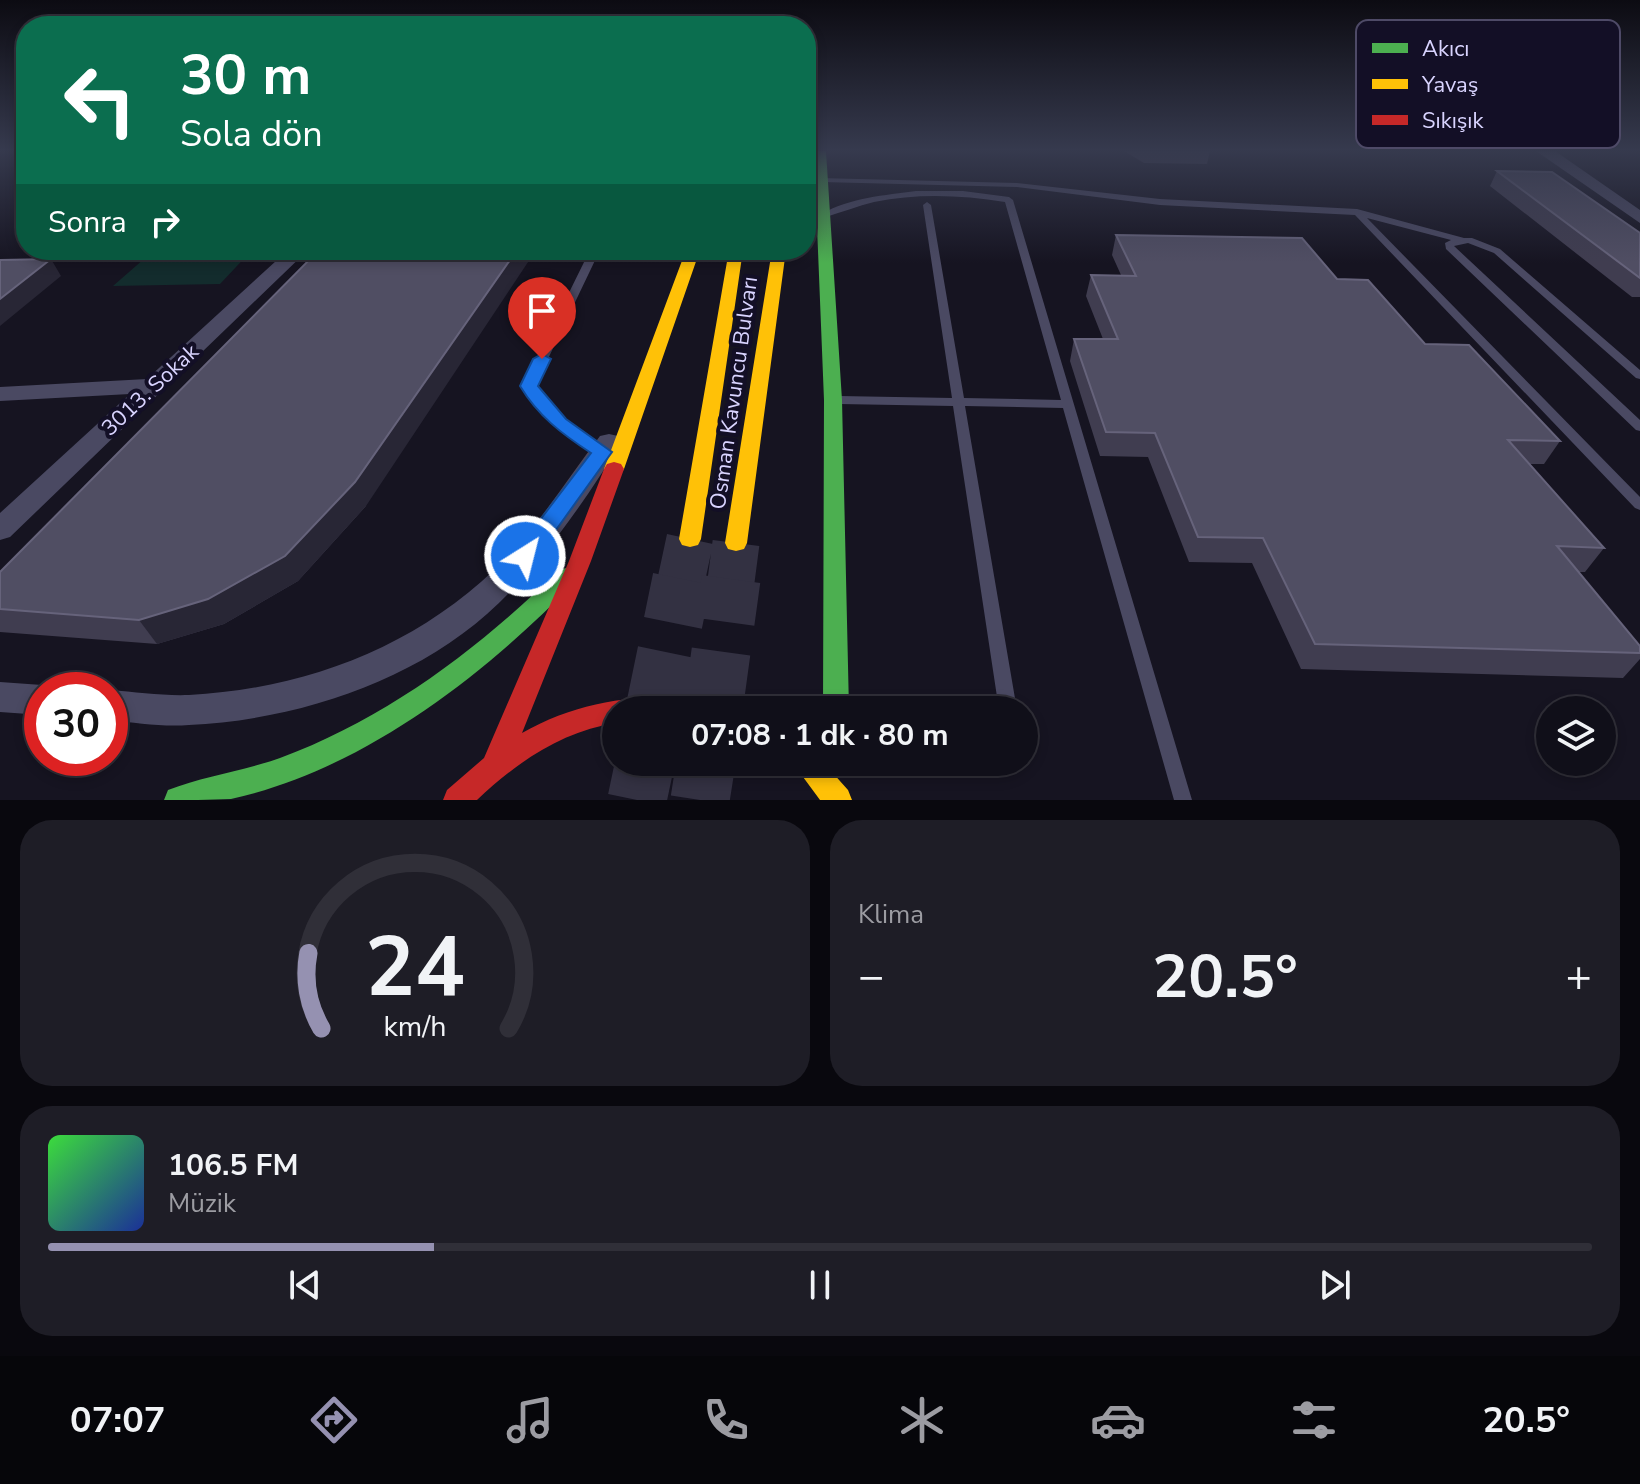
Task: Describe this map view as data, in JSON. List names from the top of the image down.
{
  "streets": {
    "highway": ["Osman Kavuncu Bulvarı"],
    "street": ["3013. Sokak"]
  },
  "legend": ["Akıcı", "Yavaş", "Sıkışık"],
  "page": {
    "turn": ["30 m", "Sola dön"],
    "then": "Sonra",
    "limit": "30",
    "trip": "07:08 · 1 dk · 80 m",
    "tile": "Klima",
    "heat": ["−", "20.5°", "+"],
    "song": ["106.5 FM", "Müzik"],
    "tabs": ["07:07", "20.5°"],
    "gauge": ["24", "km/h"]
  }
}
